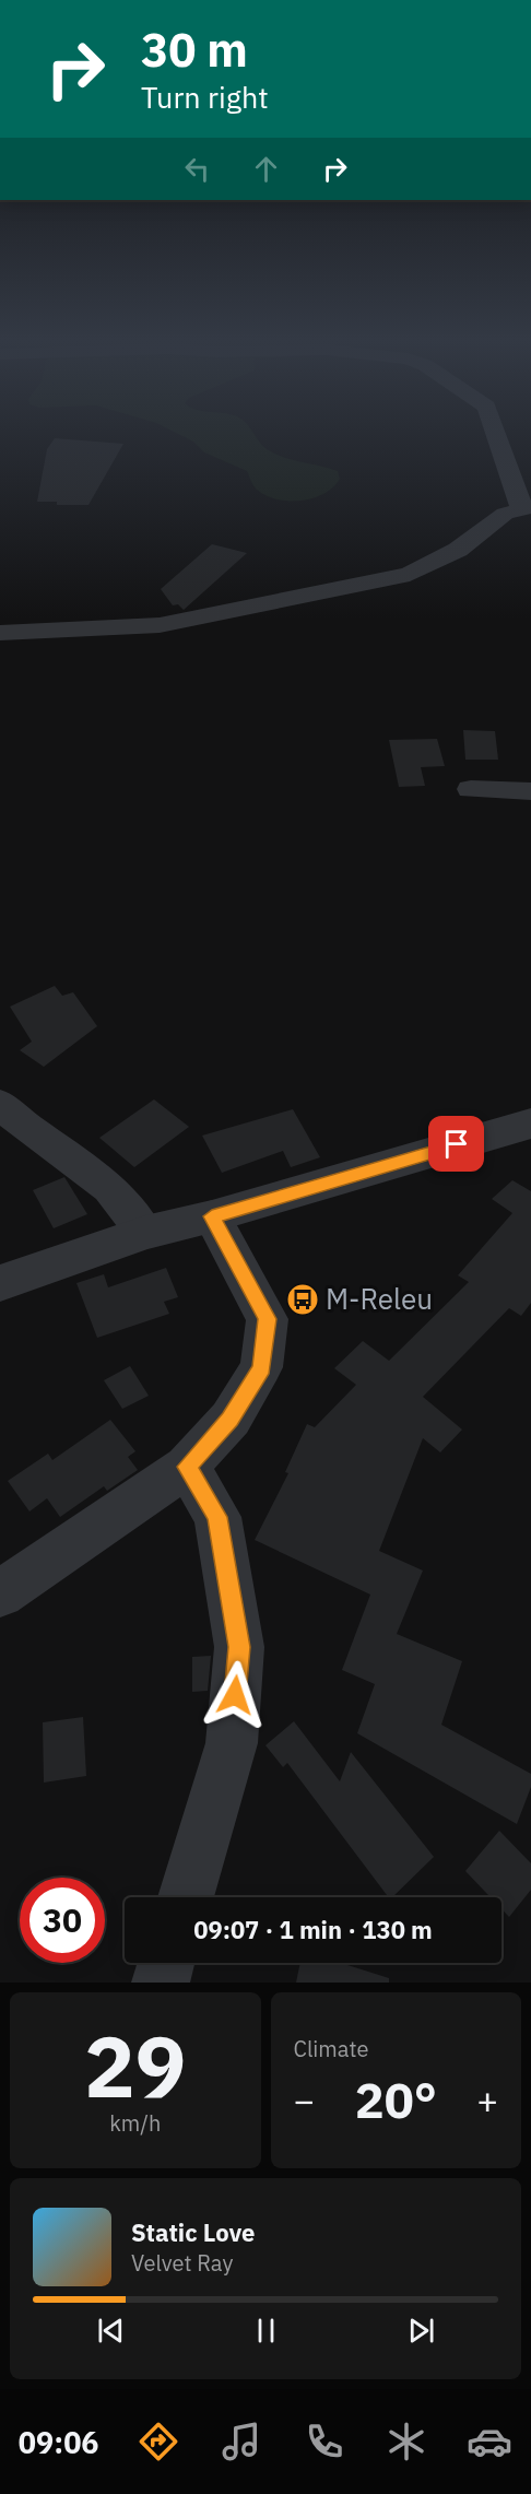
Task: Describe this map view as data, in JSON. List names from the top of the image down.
{
  "places": {
    "bus stop": ["M-Releu"]
  },
  "page": {
    "turn": ["30 m", "Turn right"],
    "limit": "30",
    "trip": "09:07 · 1 min · 130 m",
    "tile": [
      ["29", "km/h"],
      "Climate"
    ],
    "heat": ["−", "20°", "+"],
    "song": ["Static Love", "Velvet Ray"],
    "tabs": "09:06"
  }
}
